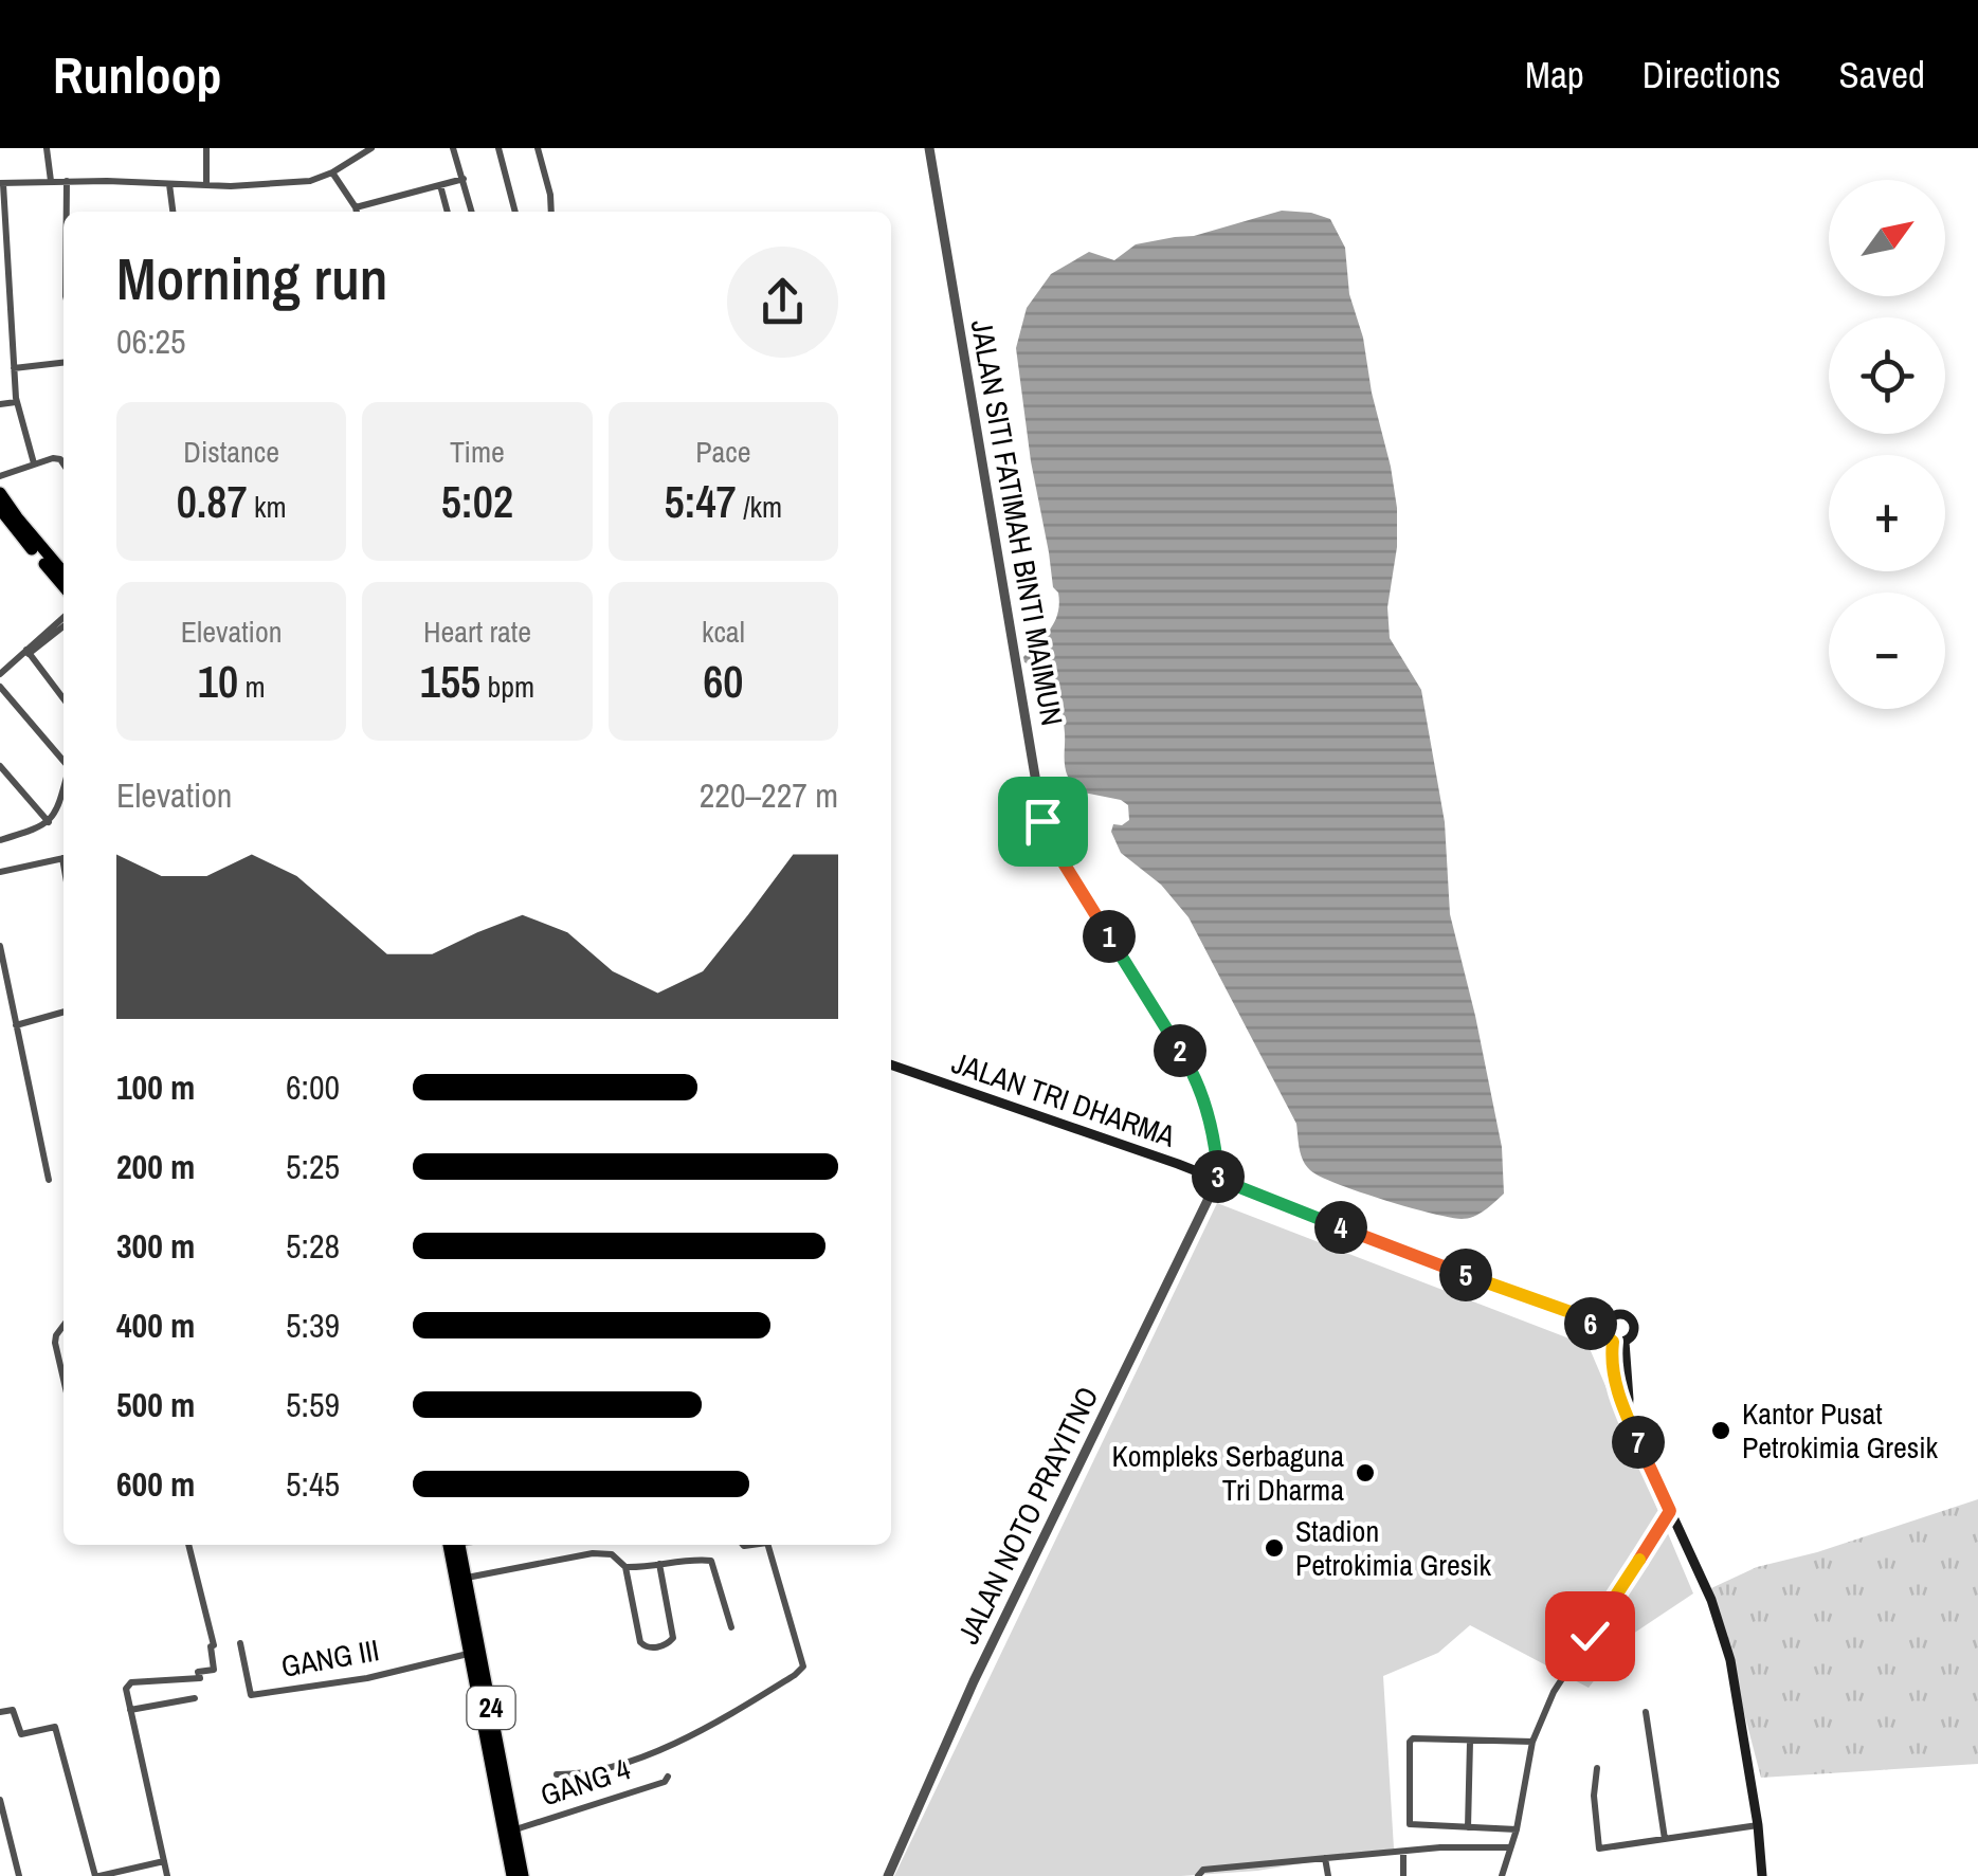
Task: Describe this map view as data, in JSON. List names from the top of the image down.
{
  "streets": {
    "highway": ["24"],
    "main road": ["JALAN TRI DHARMA"],
    "street": [
      "JALAN SITI FATIMAH BINTI MAIMUN",
      "JALAN NOTO PRAYITNO",
      "GANG III",
      "GANG 4"
    ]
  },
  "crossings": [
    ["JALAN SITI FATIMAH BINTI MAIMUN", "JALAN TRI DHARMA"],
    ["JALAN SITI FATIMAH BINTI MAIMUN", "JALAN NOTO PRAYITNO"],
    ["JALAN TRI DHARMA", "JALAN NOTO PRAYITNO"],
    ["GANG III", "24"],
    ["24", "GANG 4"]
  ],
  "places": ["Kantor Pusat Petrokimia Gresik", "Kompleks Serbaguna Tri Dharma", "Stadion Petrokimia Gresik"],
  "north": "top right",
  "page": {
    "header": "Runloop",
    "nav": ["Map", "Directions", "Saved"],
    "map_buttons": ["+", "−"],
    "heading": ["Morning run", "06:25"],
    "stats": [
      ["Distance", "0.87 km"],
      ["Time", "5:02"],
      ["Pace", "5:47 /km"],
      ["Elevation", "10 m"],
      ["Heart rate", "155 bpm"],
      ["kcal", "60"]
    ],
    "chart": ["Elevation", "220–227 m"],
    "pins": [
      "1",
      "2",
      "3",
      "4",
      "5",
      "6",
      "7"
    ],
    "list": [
      {
        "name": "100 m",
        "note": "6:00"
      },
      {
        "name": "200 m",
        "note": "5:25"
      },
      {
        "name": "300 m",
        "note": "5:28"
      },
      {
        "name": "400 m",
        "note": "5:39"
      },
      {
        "name": "500 m",
        "note": "5:59"
      },
      {
        "name": "600 m",
        "note": "5:45"
      }
    ]
  }
}
